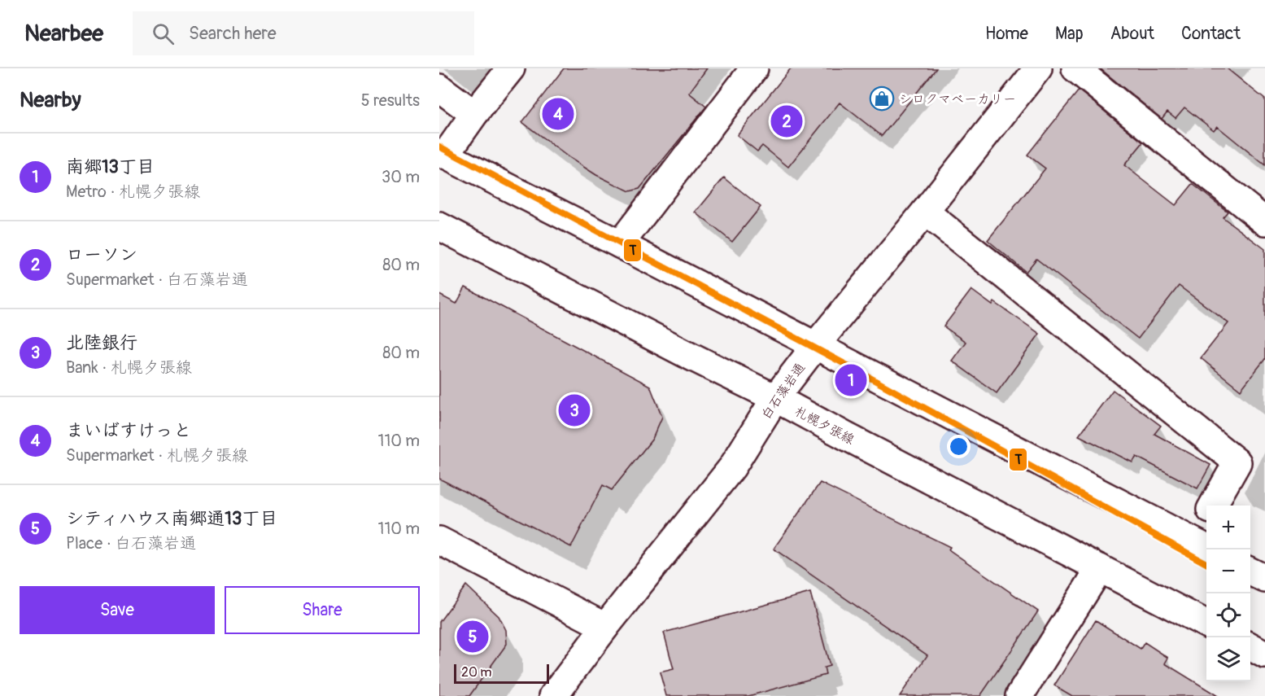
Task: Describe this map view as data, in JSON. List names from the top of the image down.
{
  "streets": {
    "main road": ["白石藻岩通", "札幌夕張線"]
  },
  "crossings": [
    ["白石藻岩通", "札幌夕張線"]
  ],
  "places": {
    "shop": ["シロクマベーカリー"]
  },
  "lines": ["transit line T"],
  "scale_bar": "20 m",
  "page": {
    "header": "Nearbee",
    "search": "Search here",
    "nav": [
      "Home",
      "Map",
      "About",
      "Contact"
    ],
    "heading": ["Nearby", "5 results"],
    "pins": [
      "4",
      "2",
      "1",
      "3",
      "5"
    ],
    "list": [
      {
        "mark": "1",
        "name": "南郷13丁目",
        "note": "Metro · 札幌夕張線",
        "value": "30 m"
      },
      {
        "mark": "2",
        "name": "ローソン",
        "note": "Supermarket · 白石藻岩通",
        "value": "80 m"
      },
      {
        "mark": "3",
        "name": "北陸銀行",
        "note": "Bank · 札幌夕張線",
        "value": "80 m"
      },
      {
        "mark": "4",
        "name": "まいばすけっと",
        "note": "Supermarket · 札幌夕張線",
        "value": "110 m"
      },
      {
        "mark": "5",
        "name": "シティハウス南郷通13丁目",
        "note": "Place · 白石藻岩通",
        "value": "110 m"
      }
    ],
    "map_buttons": ["+", "−"],
    "buttons": ["Save", "Share"],
    "scale": "20 m"
  }
}
